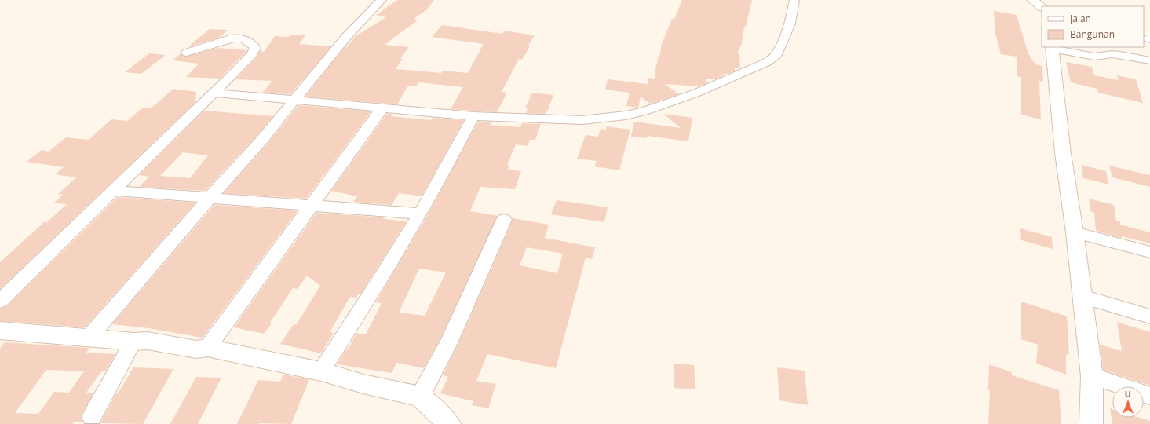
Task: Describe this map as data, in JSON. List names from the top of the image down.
{
  "legend": ["Jalan", "Bangunan"],
  "north": "top"
}
